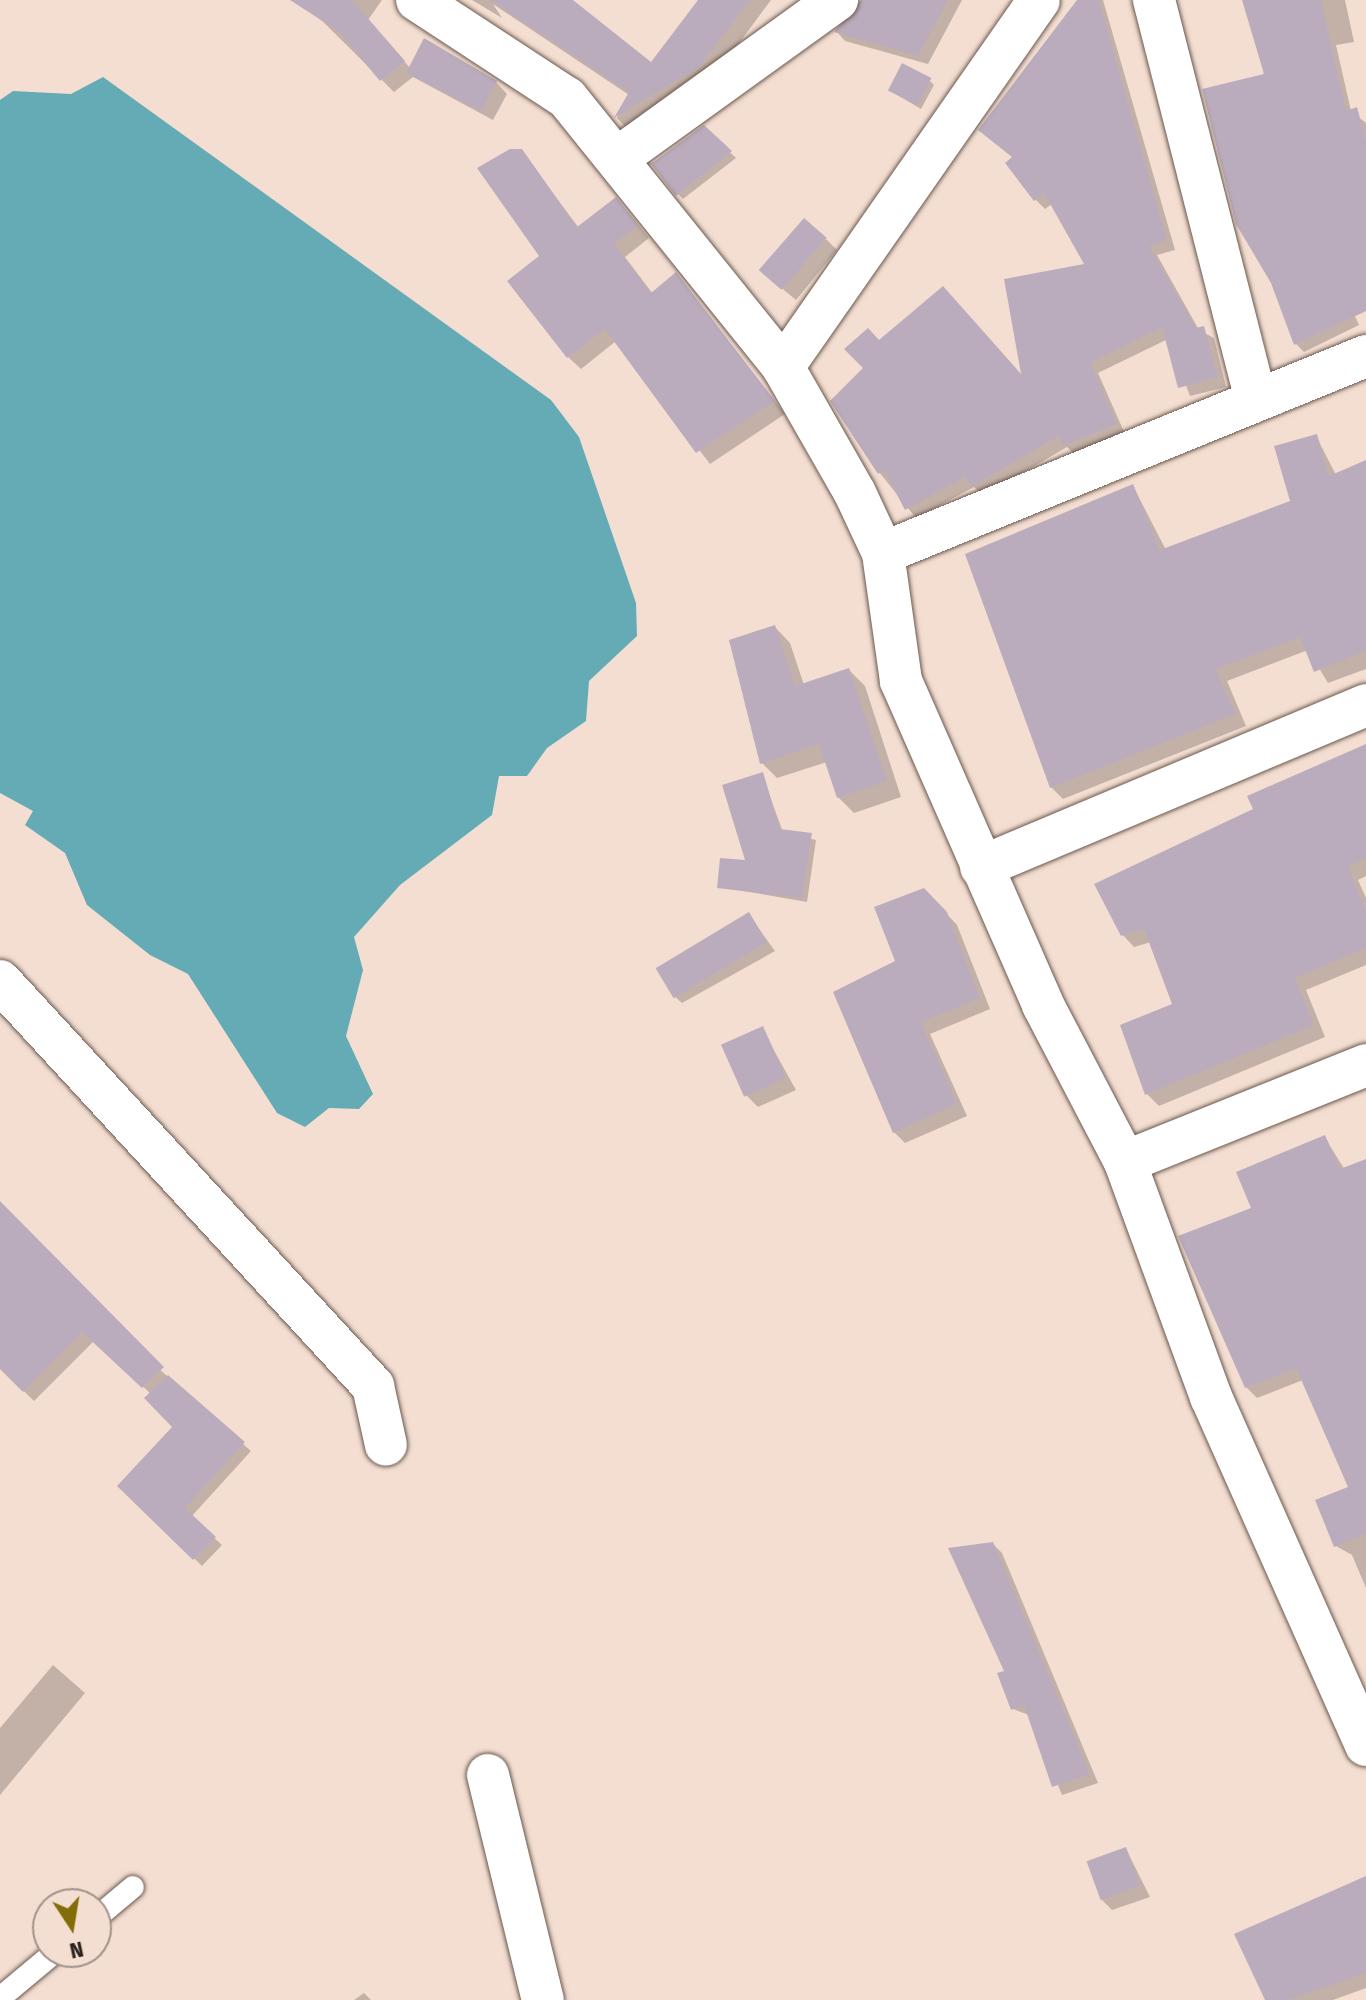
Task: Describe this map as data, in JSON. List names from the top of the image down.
{
  "north": "bottom"
}
